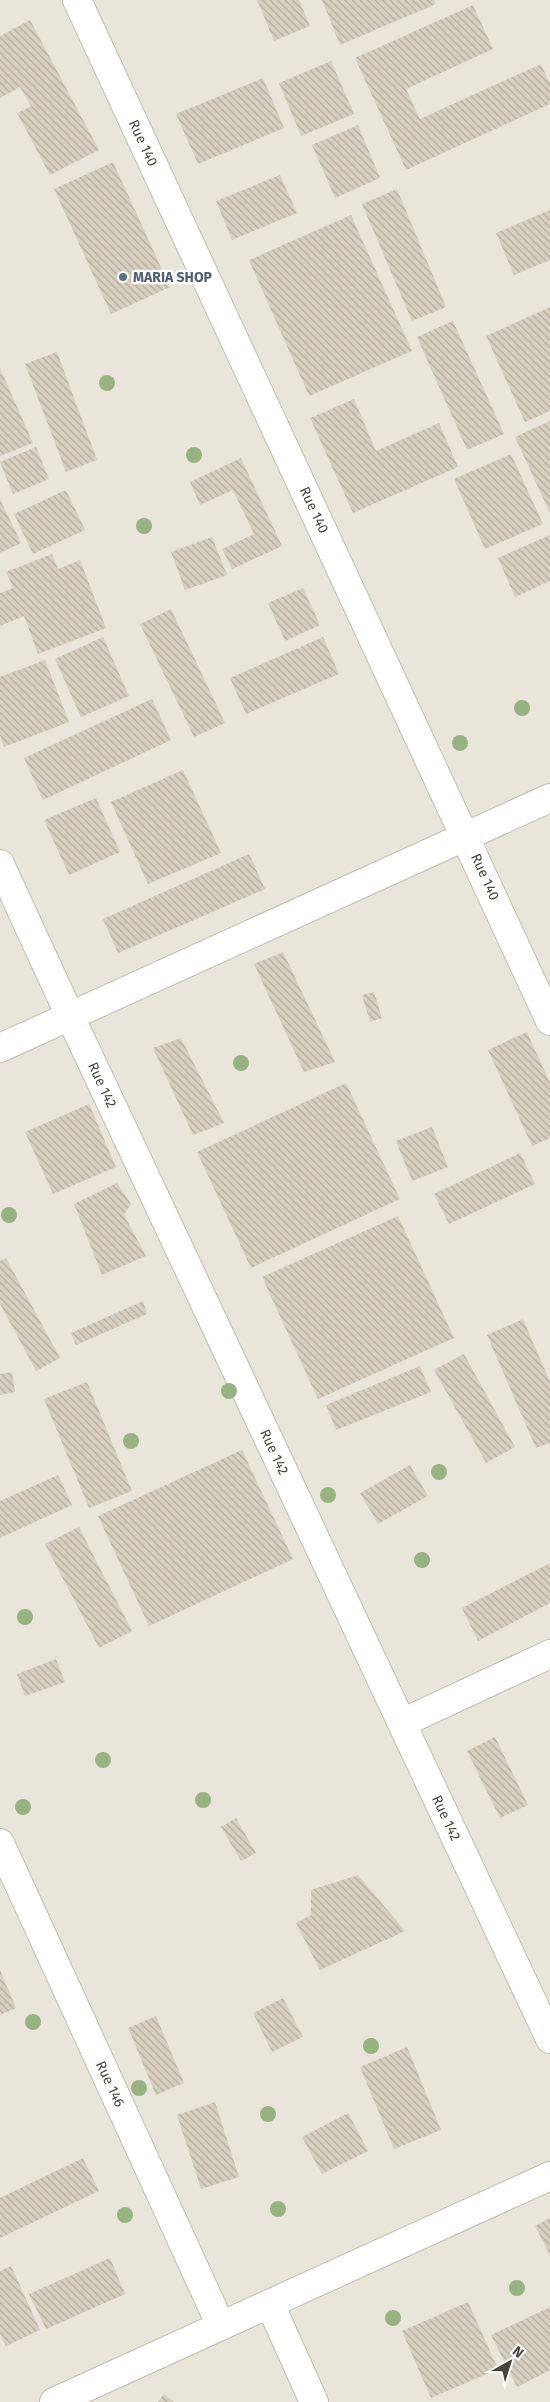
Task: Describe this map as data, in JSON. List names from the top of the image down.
{
  "streets": {
    "street": ["Rue 140", "Rue 142", "Rue 146"]
  },
  "places": ["MARIA SHOP"],
  "north": "top right"
}
